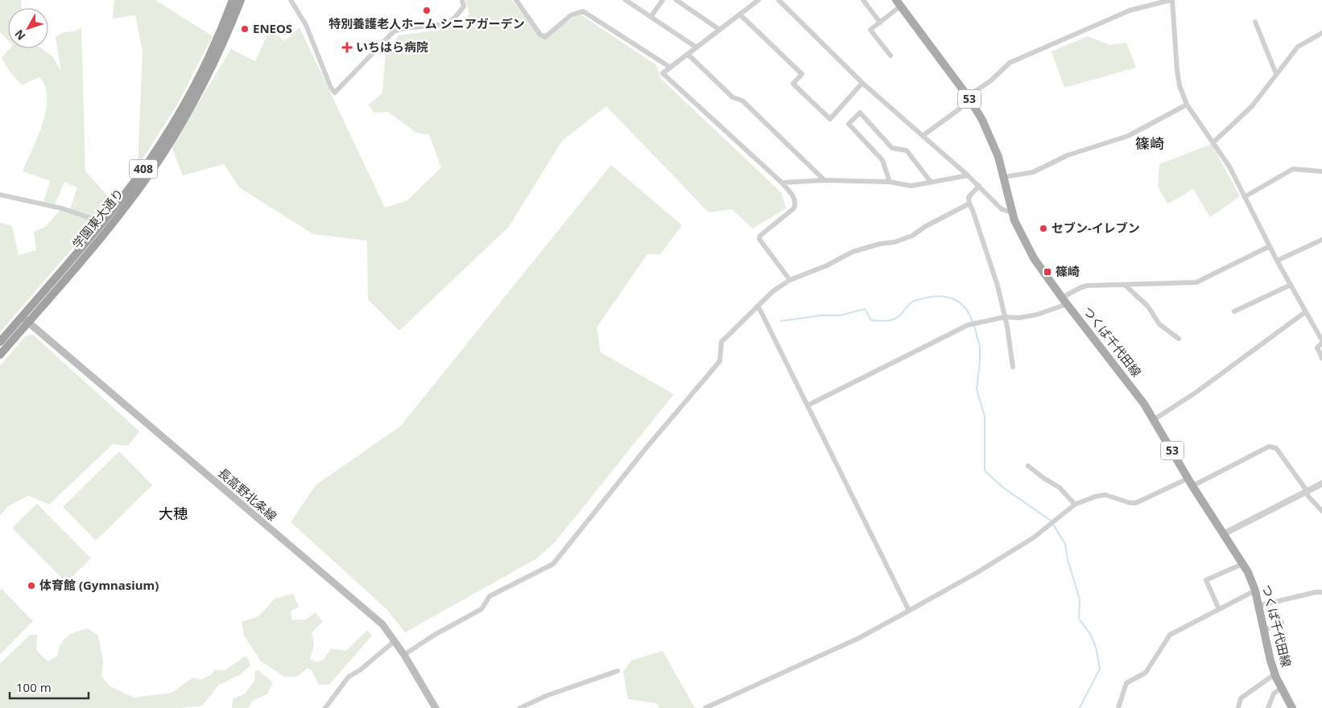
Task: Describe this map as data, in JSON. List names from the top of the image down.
{
  "streets": {
    "highway": ["408", "学園東大通り"],
    "main road": ["53", "つくば千代田線", "長高野北条線"]
  },
  "crossings": [
    ["学園東大通り", "長高野北条線"]
  ],
  "districts": ["篠崎", "大穂"],
  "places": {
    "other": [
      "特別養護老人ホーム シニアガーデン",
      "ENEOS",
      "セブン-イレブン",
      "体育館 (Gymnasium)"
    ],
    "health": ["いちはら病院"],
    "transit": ["篠崎"]
  },
  "scale_bar": "100 m",
  "north": "bottom left"
}
